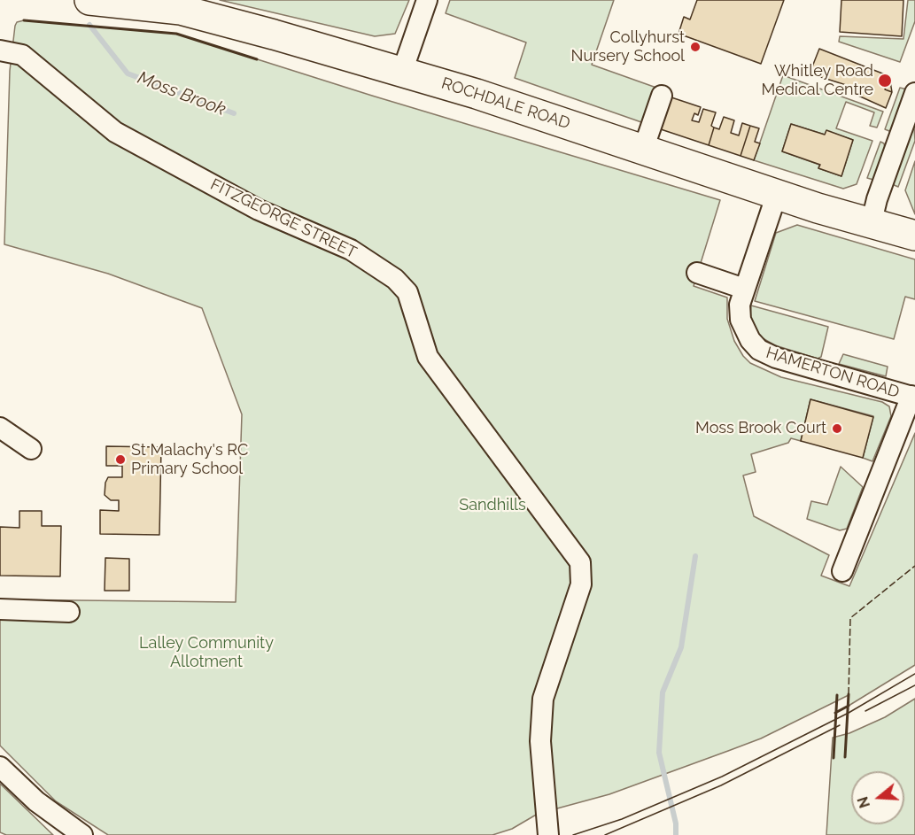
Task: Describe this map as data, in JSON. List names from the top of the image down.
{
  "streets": {
    "highway": ["ROCHDALE ROAD"],
    "street": ["FITZGEORGE STREET", "HAMERTON ROAD"]
  },
  "crossings": [
    ["ROCHDALE ROAD", "HAMERTON ROAD"]
  ],
  "water": ["Moss Brook"],
  "parks": ["Sandhills", "Lalley Community Allotment"],
  "places": [
    "Collyhurst Nursery School",
    "Whitley Road Medical Centre",
    "Moss Brook Court",
    "St Malachy's RC Primary School"
  ],
  "north": "left"
}
